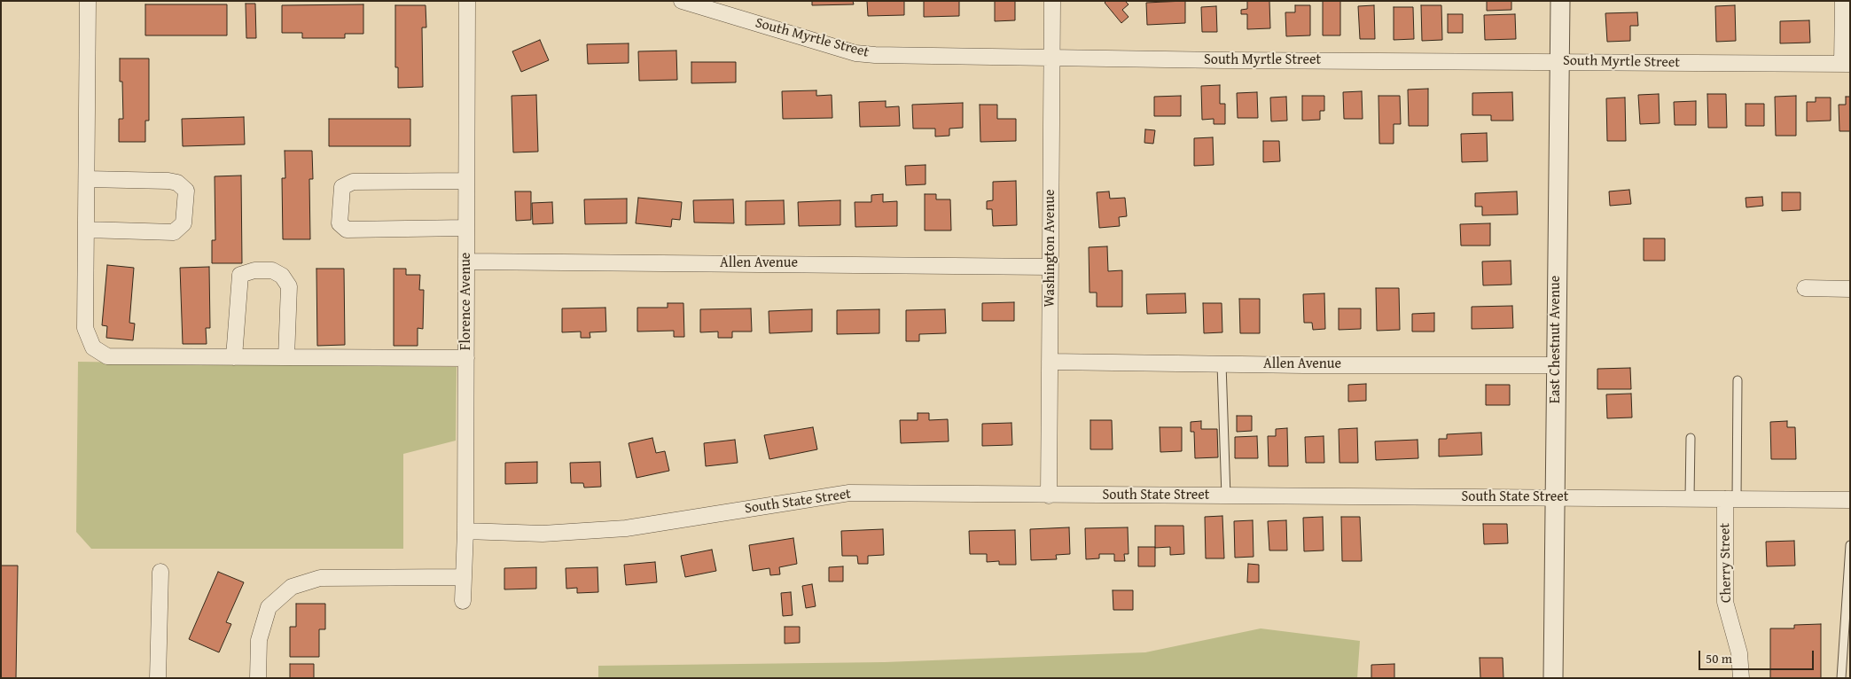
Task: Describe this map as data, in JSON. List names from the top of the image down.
{
  "streets": {
    "street": [
      "South Myrtle Street",
      "Washington Avenue",
      "Allen Avenue",
      "Florence Avenue",
      "East Chestnut Avenue",
      "South State Street",
      "Cherry Street"
    ]
  },
  "crossings": [
    ["South Myrtle Street", "Washington Avenue"],
    ["South Myrtle Street", "East Chestnut Avenue"],
    ["Washington Avenue", "Allen Avenue"],
    ["Washington Avenue", "South State Street"],
    ["Allen Avenue", "Florence Avenue"],
    ["Allen Avenue", "East Chestnut Avenue"],
    ["Florence Avenue", "South State Street"],
    ["East Chestnut Avenue", "South State Street"],
    ["South State Street", "Cherry Street"]
  ],
  "scale_bar": "50 m"
}
